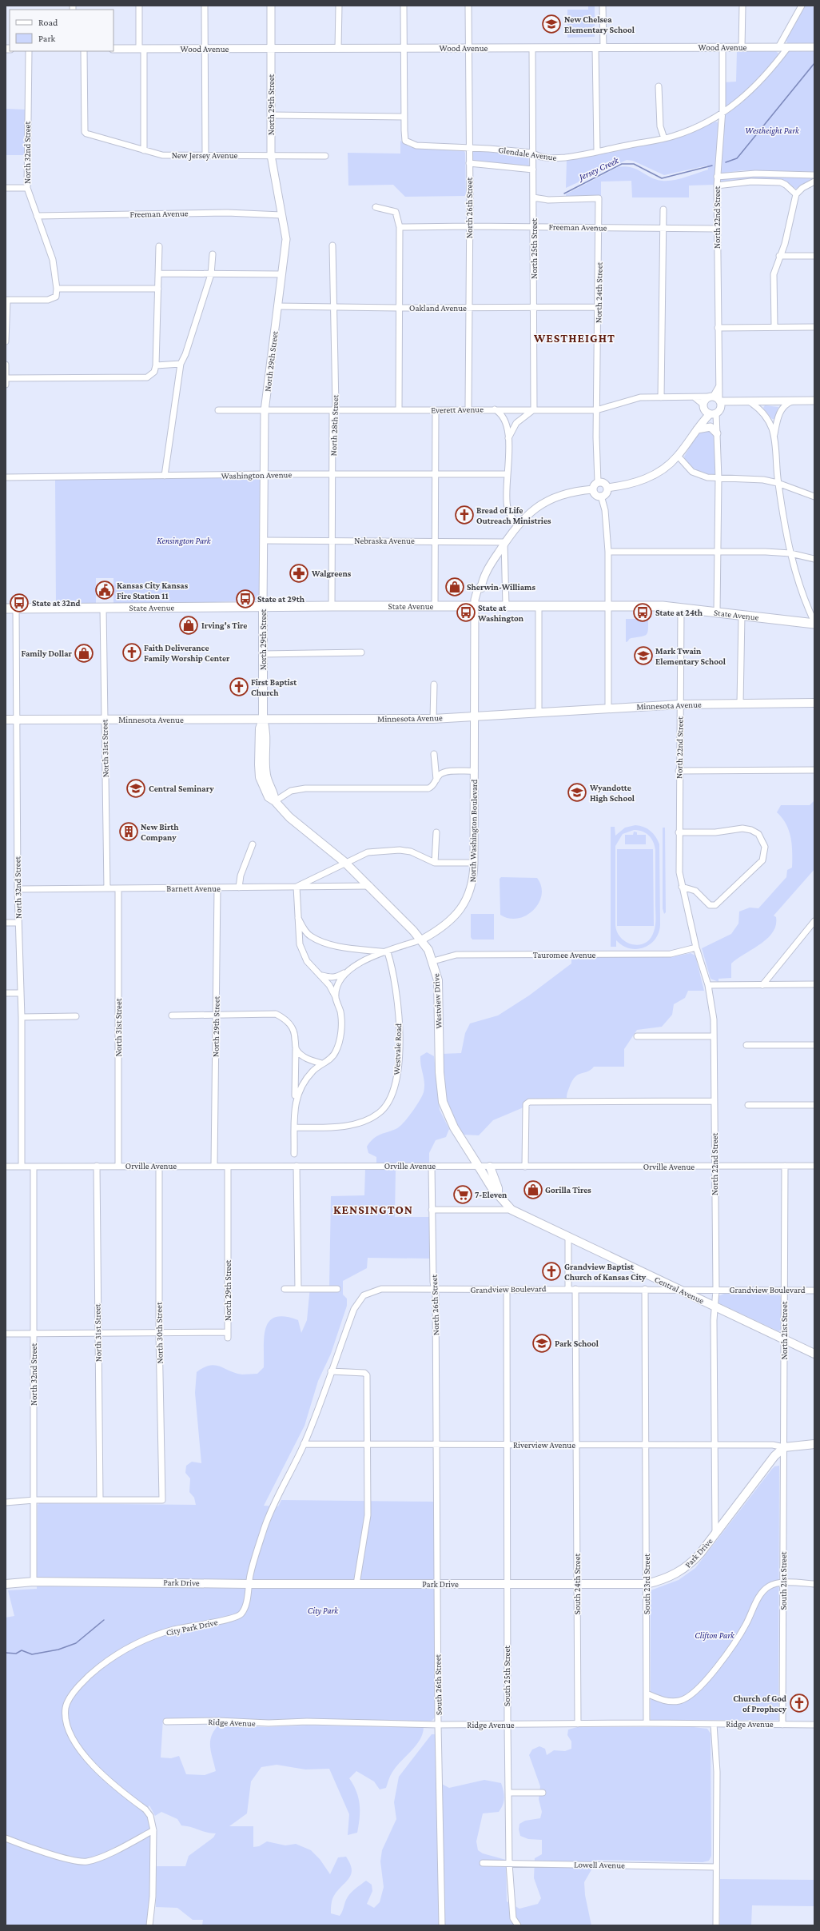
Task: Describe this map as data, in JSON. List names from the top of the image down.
{
  "streets": {
    "main road": [
      "North 29th Street",
      "State Avenue",
      "Minnesota Avenue",
      "Westview Drive",
      "Central Avenue",
      "Park Drive"
    ],
    "street": [
      "Wood Avenue",
      "North 32nd Street",
      "Glendale Avenue",
      "New Jersey Avenue",
      "North 26th Street",
      "Freeman Avenue",
      "North 22nd Street",
      "North 25th Street",
      "North 24th Street",
      "Oakland Avenue",
      "Everett Avenue",
      "North 28th Street",
      "Washington Avenue",
      "Nebraska Avenue",
      "North 31st Street",
      "North Washington Boulevard",
      "Barnett Avenue",
      "Tauromee Avenue",
      "Westvale Road",
      "Orville Avenue",
      "Grandview Boulevard",
      "North 21st Street",
      "North 30th Street",
      "Riverview Avenue",
      "South 21st Street",
      "South 24th Street",
      "South 23rd Street",
      "City Park Drive",
      "South 25th Street",
      "South 26th Street",
      "Ridge Avenue",
      "Lowell Avenue"
    ]
  },
  "crossings": [
    ["Wood Avenue", "North 29th Street"],
    ["Wood Avenue", "Glendale Avenue"],
    ["Wood Avenue", "North 26th Street"],
    ["Wood Avenue", "North 22nd Street"],
    ["Wood Avenue", "North 25th Street"],
    ["North 29th Street", "New Jersey Avenue"],
    ["North 29th Street", "Freeman Avenue"],
    ["North 29th Street", "Oakland Avenue"],
    ["North 29th Street", "Everett Avenue"],
    ["North 29th Street", "Washington Avenue"],
    ["North 29th Street", "Nebraska Avenue"],
    ["North 29th Street", "State Avenue"],
    ["North 29th Street", "Minnesota Avenue"],
    ["North 29th Street", "Barnett Avenue"],
    ["North 29th Street", "Westview Drive"],
    ["North 29th Street", "Orville Avenue"],
    ["North 29th Street", "North 30th Street"],
    ["North 32nd Street", "Freeman Avenue"],
    ["North 32nd Street", "State Avenue"],
    ["North 32nd Street", "Minnesota Avenue"],
    ["North 32nd Street", "Barnett Avenue"],
    ["North 32nd Street", "Orville Avenue"],
    ["North 32nd Street", "Park Drive"],
    ["Glendale Avenue", "North 26th Street"],
    ["Glendale Avenue", "North 22nd Street"],
    ["Glendale Avenue", "North 25th Street"],
    ["North 26th Street", "Freeman Avenue"],
    ["North 26th Street", "Oakland Avenue"],
    ["North 26th Street", "Everett Avenue"],
    ["North 26th Street", "Orville Avenue"],
    ["North 26th Street", "Grandview Boulevard"],
    ["North 26th Street", "Central Avenue"],
    ["North 26th Street", "Riverview Avenue"],
    ["North 26th Street", "South 26th Street"],
    ["Freeman Avenue", "North 22nd Street"],
    ["Freeman Avenue", "North 25th Street"],
    ["Freeman Avenue", "North 24th Street"],
    ["North 22nd Street", "Everett Avenue"],
    ["North 22nd Street", "State Avenue"],
    ["North 22nd Street", "Minnesota Avenue"],
    ["North 22nd Street", "Tauromee Avenue"],
    ["North 22nd Street", "Orville Avenue"],
    ["North 22nd Street", "Grandview Boulevard"],
    ["North 22nd Street", "Central Avenue"],
    ["North 22nd Street", "Riverview Avenue"],
    ["North 22nd Street", "Park Drive"],
    ["North 25th Street", "North 24th Street"],
    ["North 25th Street", "Oakland Avenue"],
    ["North 25th Street", "Everett Avenue"],
    ["North 24th Street", "Oakland Avenue"],
    ["North 24th Street", "Everett Avenue"],
    ["North 24th Street", "North Washington Boulevard"],
    ["Oakland Avenue", "North 28th Street"],
    ["Everett Avenue", "North 28th Street"],
    ["North 28th Street", "Washington Avenue"],
    ["North 28th Street", "Nebraska Avenue"],
    ["North 28th Street", "State Avenue"],
    ["Nebraska Avenue", "North Washington Boulevard"],
    ["State Avenue", "North 31st Street"],
    ["State Avenue", "North Washington Boulevard"],
    ["Minnesota Avenue", "North 31st Street"],
    ["Minnesota Avenue", "North Washington Boulevard"],
    ["Minnesota Avenue", "Westview Drive"],
    ["North 31st Street", "Barnett Avenue"],
    ["North 31st Street", "Orville Avenue"],
    ["North 31st Street", "North 30th Street"],
    ["North Washington Boulevard", "Westview Drive"],
    ["North Washington Boulevard", "Westvale Road"],
    ["Barnett Avenue", "Westview Drive"],
    ["Tauromee Avenue", "Westview Drive"],
    ["Westview Drive", "Orville Avenue"],
    ["Westview Drive", "Central Avenue"],
    ["Orville Avenue", "North 21st Street"],
    ["Orville Avenue", "North 30th Street"],
    ["Grandview Boulevard", "Central Avenue"],
    ["Grandview Boulevard", "North 21st Street"],
    ["Grandview Boulevard", "Riverview Avenue"],
    ["Grandview Boulevard", "South 23rd Street"],
    ["Grandview Boulevard", "City Park Drive"],
    ["Central Avenue", "North 21st Street"],
    ["North 21st Street", "South 21st Street"],
    ["Riverview Avenue", "Park Drive"],
    ["Riverview Avenue", "South 21st Street"],
    ["Riverview Avenue", "South 24th Street"],
    ["Riverview Avenue", "South 23rd Street"],
    ["Riverview Avenue", "City Park Drive"],
    ["Riverview Avenue", "South 25th Street"],
    ["Riverview Avenue", "South 26th Street"],
    ["Park Drive", "South 21st Street"],
    ["Park Drive", "South 24th Street"],
    ["Park Drive", "South 23rd Street"],
    ["Park Drive", "City Park Drive"],
    ["Park Drive", "South 25th Street"],
    ["Park Drive", "South 26th Street"],
    ["South 21st Street", "Ridge Avenue"],
    ["South 24th Street", "Ridge Avenue"],
    ["South 23rd Street", "Ridge Avenue"],
    ["South 25th Street", "Ridge Avenue"],
    ["South 25th Street", "Lowell Avenue"],
    ["South 26th Street", "Ridge Avenue"]
  ],
  "districts": ["WESTHEIGHT", "KENSINGTON"],
  "water": ["Jersey Creek"],
  "parks": [
    "Westheight Park",
    "Kensington Park",
    "City Park",
    "Clifton Park"
  ],
  "places": {
    "school or university": [
      "New Chelsea Elementary School",
      "Mark Twain Elementary School",
      "Central Seminary",
      "Wyandotte High School",
      "Park School"
    ],
    "church": [
      "Bread of Life Outreach Ministries",
      "Faith Deliverance Family Worship Center",
      "First Baptist Church",
      "Grandview Baptist Church of Kansas City",
      "Church of God of Prophecy"
    ],
    "pharmacy": ["Walgreens"],
    "shop": [
      "Sherwin-Williams",
      "Irving's Tire",
      "Family Dollar",
      "Gorilla Tires"
    ],
    "public building": ["Kansas City Kansas Fire Station 11"],
    "bus stop": [
      "State at 29th",
      "State at 32nd",
      "State at Washington",
      "State at 24th"
    ],
    "building": ["New Birth Company"],
    "supermarket": ["7-Eleven"]
  },
  "legend": ["Road", "Park"]
}
